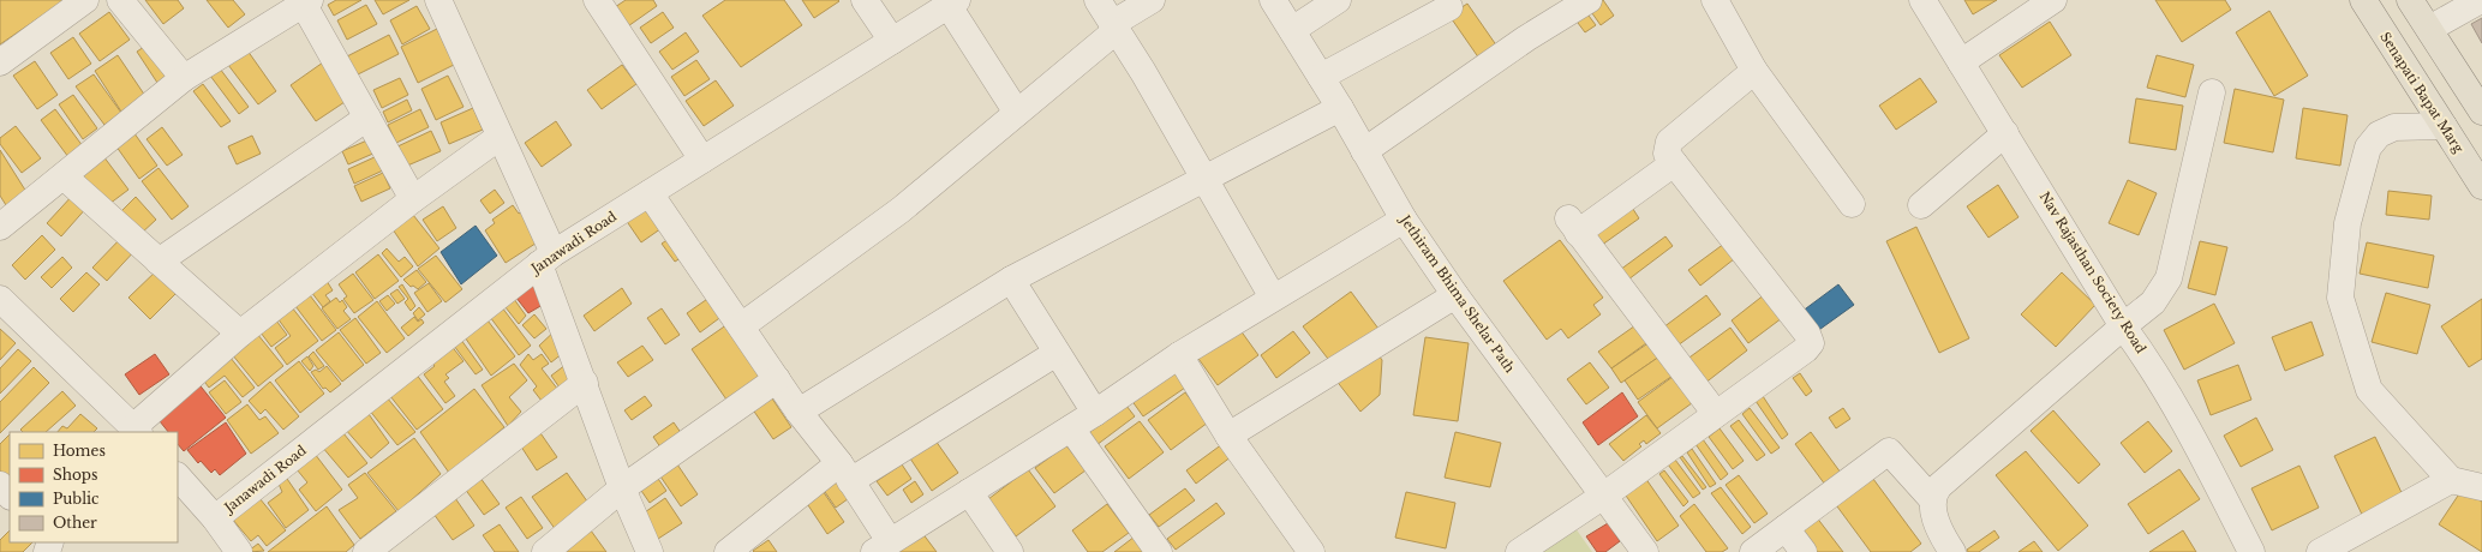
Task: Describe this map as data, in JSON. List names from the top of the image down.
{
  "streets": {
    "main road": ["Senapati Bapat Marg"],
    "street": ["Janawadi Road", "Nav Rajasthan Society Road", "Jethiram Bhima Shelar Path"]
  },
  "legend": [
    "Homes",
    "Shops",
    "Public",
    "Other"
  ]
}
